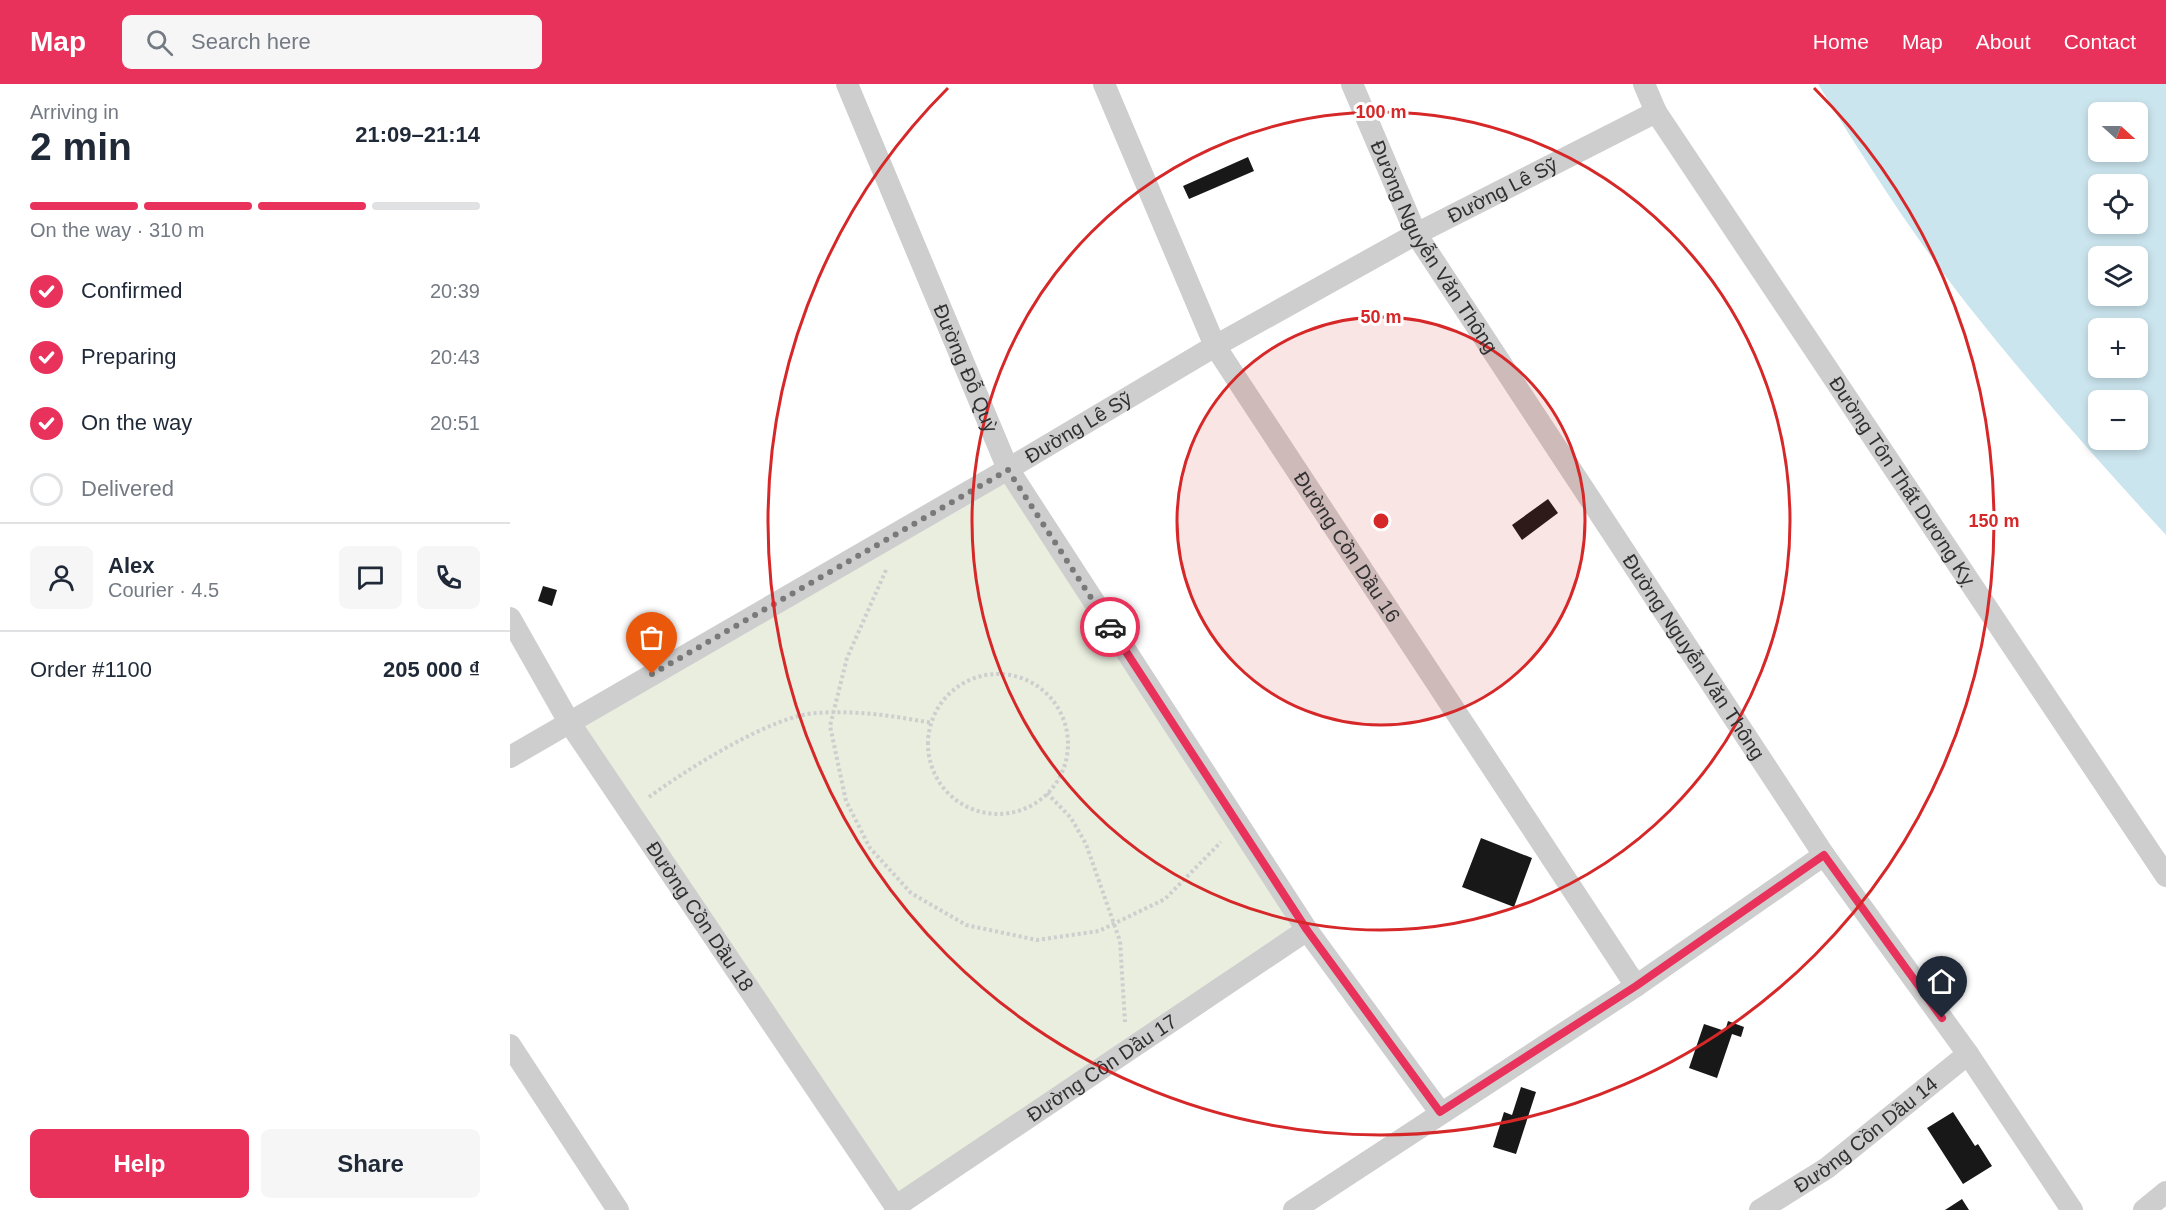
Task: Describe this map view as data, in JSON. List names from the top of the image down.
{
  "streets": {
    "street": [
      "Đường Lê Sỹ",
      "Đường Nguyễn Văn Thông",
      "Đường Đỗ Quỳ",
      "Đường Tôn Thất Dương Kỵ",
      "Đường Cồn Dầu 16",
      "Đường Cồn Dầu 18",
      "Đường Cồn Dầu 17",
      "Đường Cồn Dầu 14"
    ]
  },
  "crossings": [
    ["Đường Lê Sỹ", "Đường Nguyễn Văn Thông"],
    ["Đường Lê Sỹ", "Đường Đỗ Quỳ"],
    ["Đường Lê Sỹ", "Đường Tôn Thất Dương Kỵ"],
    ["Đường Lê Sỹ", "Đường Cồn Dầu 16"],
    ["Đường Lê Sỹ", "Đường Cồn Dầu 18"],
    ["Đường Nguyễn Văn Thông", "Đường Cồn Dầu 14"],
    ["Đường Đỗ Quỳ", "Đường Cồn Dầu 17"],
    ["Đường Cồn Dầu 18", "Đường Cồn Dầu 17"]
  ],
  "north": "right",
  "page": {
    "header": "Map",
    "search": "Search here",
    "nav": [
      "Home",
      "Map",
      "About",
      "Contact"
    ],
    "heading": ["2 min", "Arriving in", "21:09–21:14"],
    "panel": [
      "Alex",
      "Courier · 4.5",
      "Order #1100",
      "205 000 ₫"
    ],
    "map_buttons": ["+", "−"],
    "bar": "On the way · 310 m",
    "list": [
      ["Confirmed", "20:39"],
      ["Preparing", "20:43"],
      ["On the way", "20:51"],
      "Delivered"
    ],
    "buttons": ["Help", "Share"]
  },
  "rings": ["100 m", "50 m", "150 m"]
}
